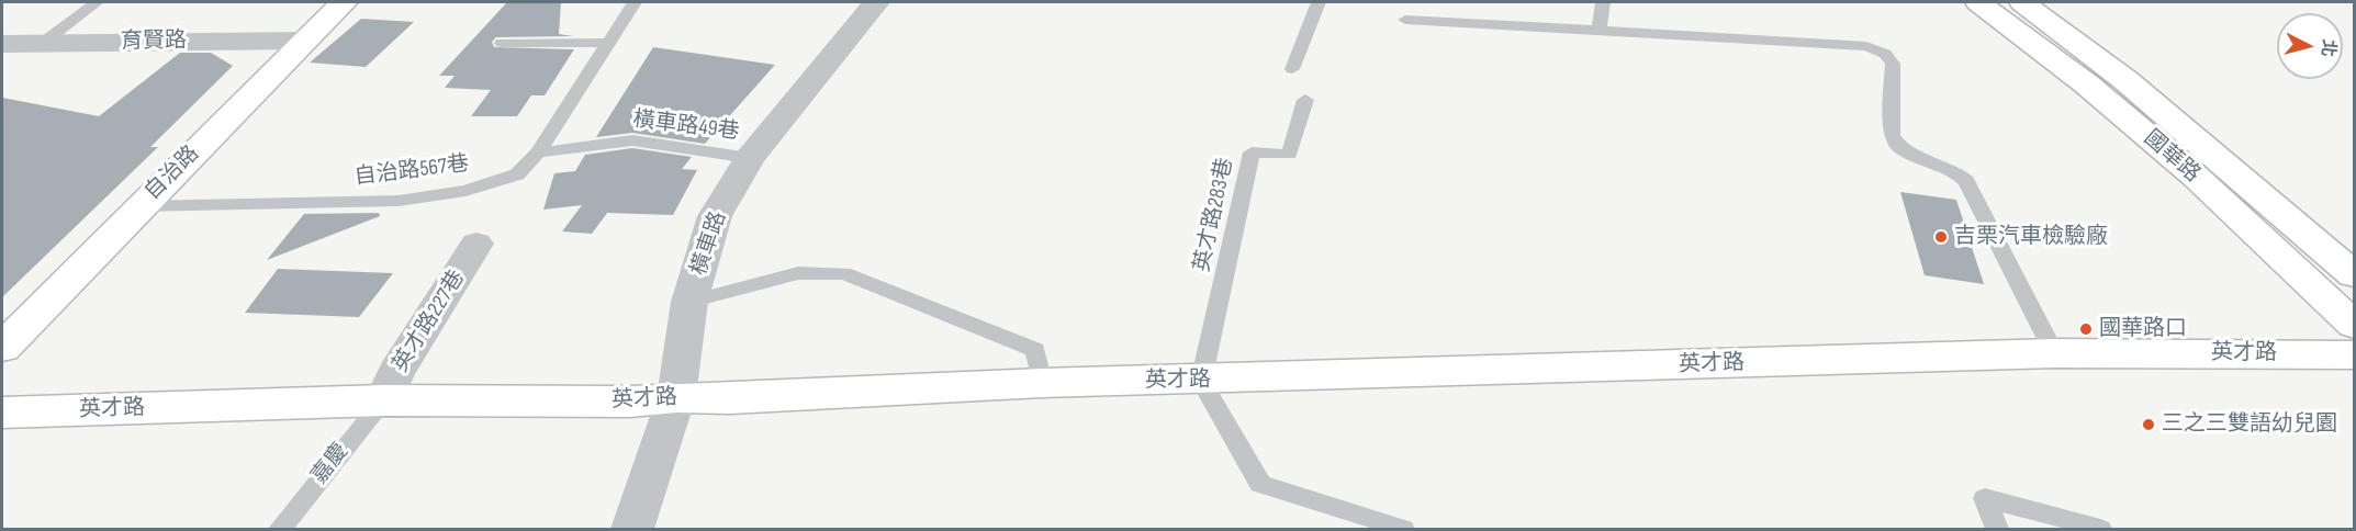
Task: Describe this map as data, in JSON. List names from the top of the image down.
{
  "streets": {
    "street": [
      "育賢路",
      "國華路",
      "自治路",
      "橫車路",
      "英才路227巷",
      "英才路"
    ],
    "lane": [
      "橫車路49巷",
      "自治路567巷",
      "英才路283巷",
      "嘉慶"
    ]
  },
  "crossings": [
    ["育賢路", "自治路"],
    ["橫車路49巷", "自治路567巷"],
    ["橫車路49巷", "橫車路"],
    ["自治路567巷", "自治路"],
    ["英才路283巷", "英才路"],
    ["橫車路", "英才路"],
    ["英才路227巷", "英才路"],
    ["英才路227巷", "嘉慶"],
    ["英才路", "嘉慶"]
  ],
  "places": ["吉栗汽車檢驗廠", "國華路口", "三之三雙語幼兒園"],
  "north": "right"
}
